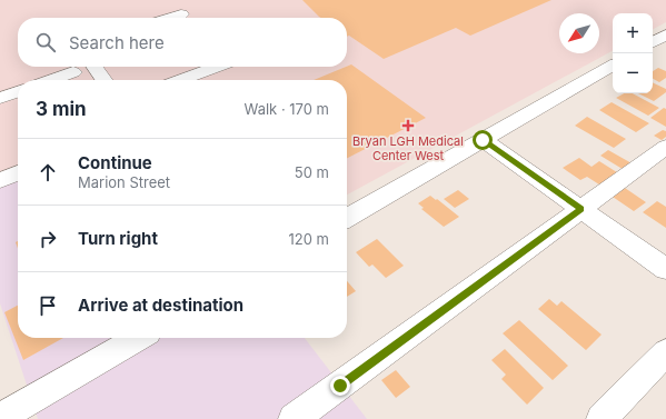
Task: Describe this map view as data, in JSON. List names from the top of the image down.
{
  "places": {
    "health": ["Bryan LGH Medical Center West"]
  },
  "north": "bottom left",
  "page": {
    "map_buttons": ["+", "−"],
    "search": "Search here",
    "heading": ["3 min", "Walk · 170 m"],
    "list": [
      ["Continue", "Marion Street", "50 m"],
      ["Turn right", "120 m"],
      "Arrive at destination"
    ]
  }
}
